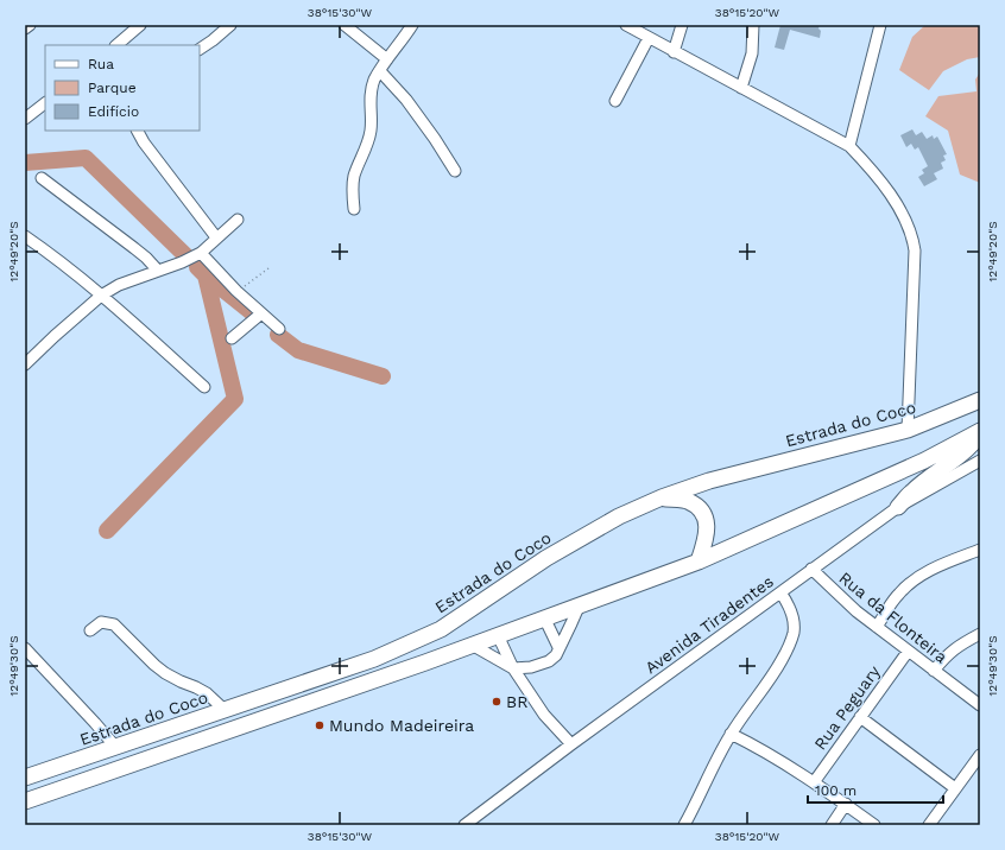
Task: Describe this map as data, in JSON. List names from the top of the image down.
{
  "streets": {
    "highway": ["Estrada do Coco"],
    "street": ["Rua da Flonteira", "Avenida Tiradentes", "Rua Peguary"]
  },
  "crossings": [
    ["Rua da Flonteira", "Avenida Tiradentes"],
    ["Rua da Flonteira", "Rua Peguary"]
  ],
  "places": ["BR", "Mundo Madeireira"],
  "legend": ["Rua", "Parque", "Edifício"],
  "scale_bar": "100 m",
  "coordinates": [
    "38°15'30\"W",
    "38°15'20\"W",
    "12°49'20\"S",
    "12°49'30\"S"
  ]
}
